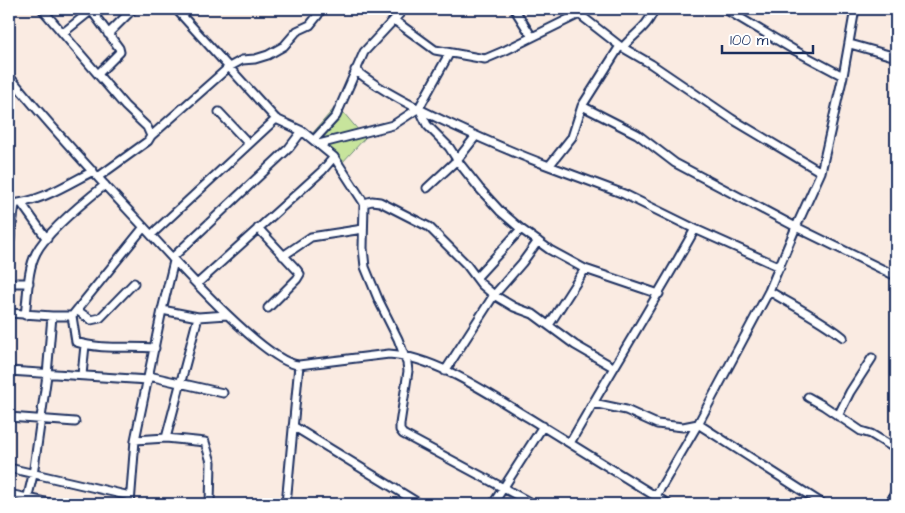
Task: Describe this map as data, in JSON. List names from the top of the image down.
{
  "scale_bar": "100 m"
}
